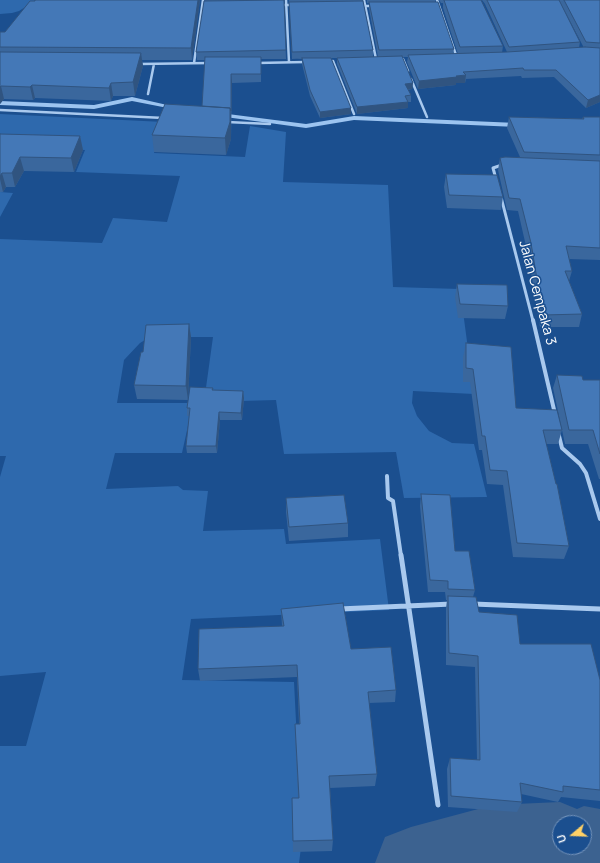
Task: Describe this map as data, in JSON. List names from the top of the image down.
{
  "streets": {
    "street": ["Jalan Cempaka 3"]
  },
  "north": "left"
}
